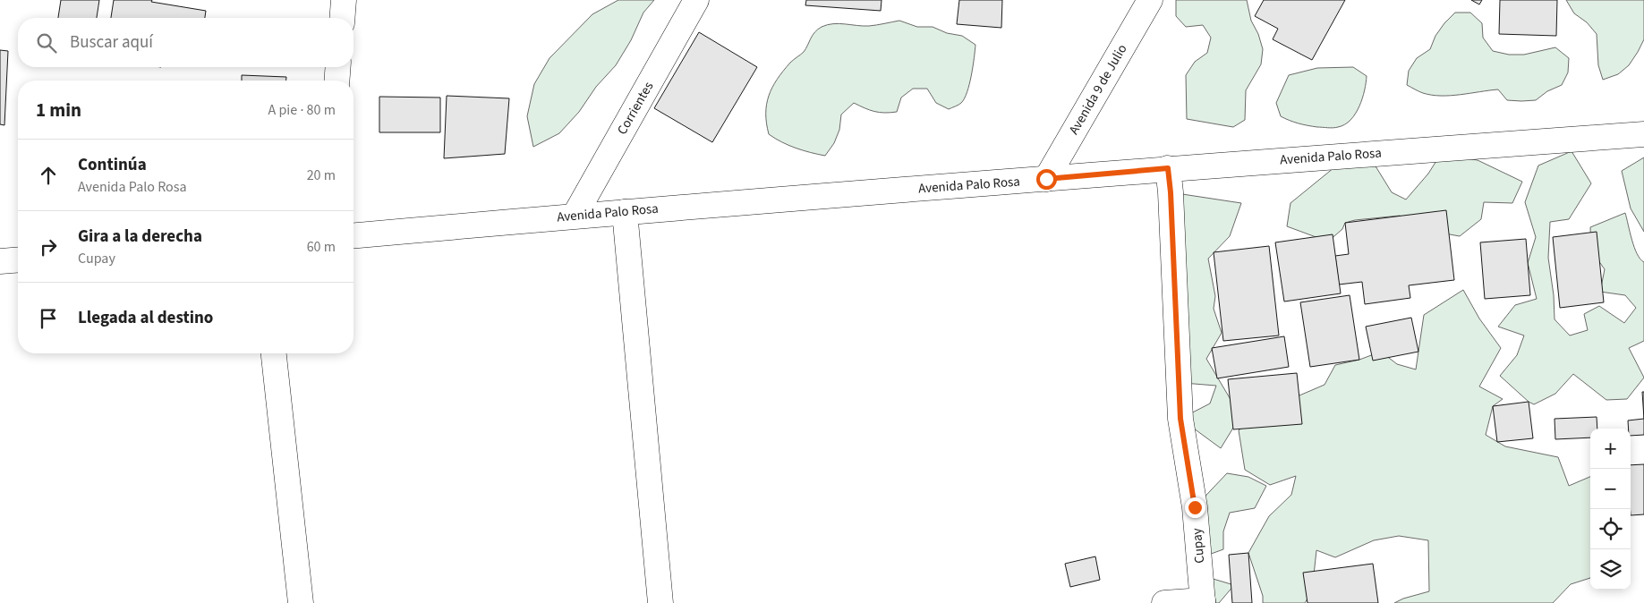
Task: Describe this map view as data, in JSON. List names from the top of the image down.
{
  "streets": {
    "main road": [
      "Avenida 9 de Julio",
      "Corrientes",
      "Avenida Palo Rosa",
      "Cupay"
    ]
  },
  "crossings": [
    ["Avenida 9 de Julio", "Avenida Palo Rosa"],
    ["Corrientes", "Avenida Palo Rosa"],
    ["Avenida Palo Rosa", "Cupay"]
  ],
  "page": {
    "search": "Buscar aquí",
    "heading": ["1 min", "A pie · 80 m"],
    "list": [
      ["Continúa", "Avenida Palo Rosa", "20 m"],
      ["Gira a la derecha", "Cupay", "60 m"],
      "Llegada al destino"
    ],
    "map_buttons": ["+", "−"]
  }
}
